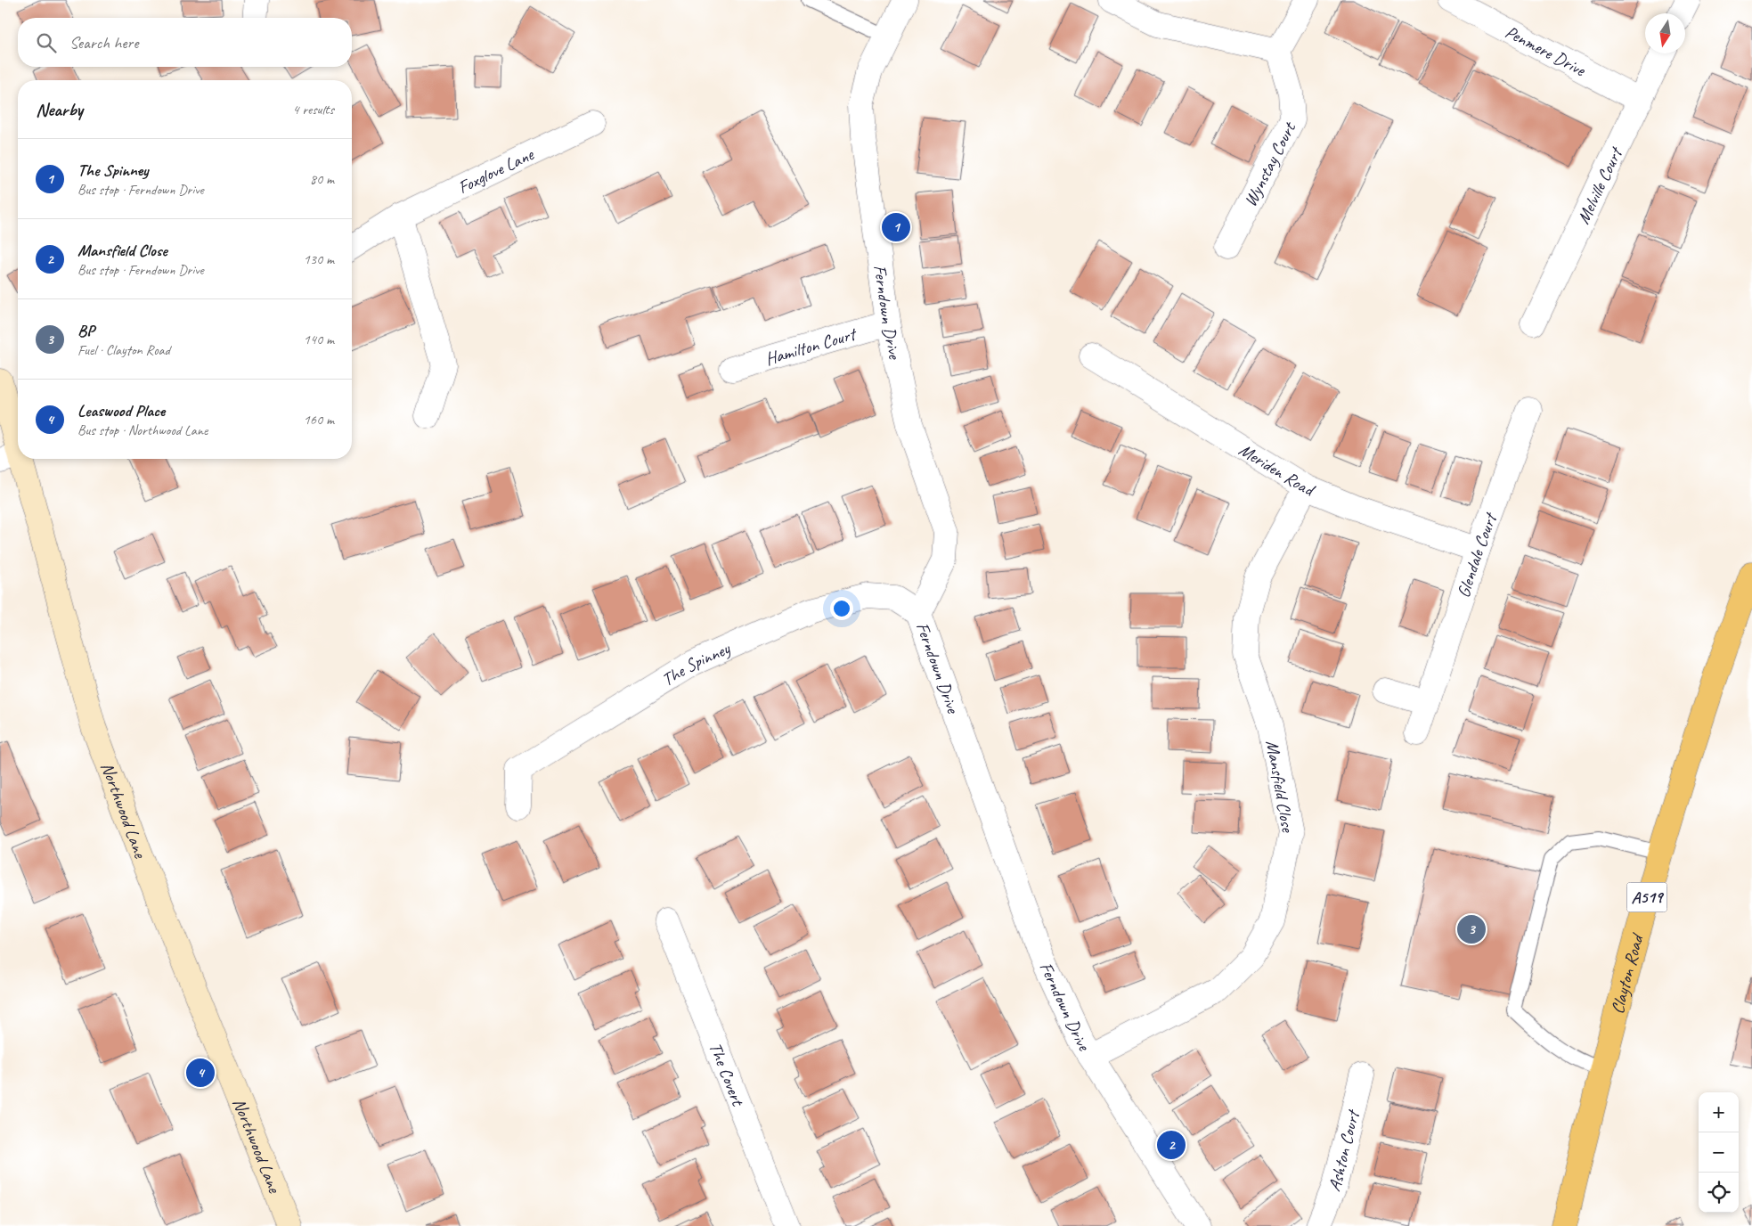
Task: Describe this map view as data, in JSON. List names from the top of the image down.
{
  "streets": {
    "main road": ["A519", "Clayton Road"],
    "street": [
      "Penmere Drive",
      "Wynstay Court",
      "Foxglove Lane",
      "Melville Court",
      "Ferndown Drive",
      "Hamilton Court",
      "Meriden Road",
      "Glendale Court",
      "The Spinney",
      "Mansfield Close",
      "Northwood Lane",
      "The Covert",
      "Ashton Court"
    ]
  },
  "crossings": [
    ["Penmere Drive", "Melville Court"],
    ["Ferndown Drive", "Hamilton Court"],
    ["Ferndown Drive", "The Spinney"],
    ["Ferndown Drive", "Mansfield Close"],
    ["Meriden Road", "Glendale Court"],
    ["Meriden Road", "Mansfield Close"]
  ],
  "north": "bottom",
  "page": {
    "search": "Search here",
    "heading": ["Nearby", "4 results"],
    "list": [
      {
        "mark": "1",
        "name": "The Spinney",
        "note": "Bus stop · Ferndown Drive",
        "value": "80 m"
      },
      {
        "mark": "2",
        "name": "Mansfield Close",
        "note": "Bus stop · Ferndown Drive",
        "value": "130 m"
      },
      {
        "mark": "3",
        "name": "BP",
        "note": "Fuel · Clayton Road",
        "value": "140 m"
      },
      {
        "mark": "4",
        "name": "Leaswood Place",
        "note": "Bus stop · Northwood Lane",
        "value": "160 m"
      }
    ],
    "pins": [
      "1",
      "3",
      "4",
      "2"
    ],
    "map_buttons": ["+", "−"]
  }
}
